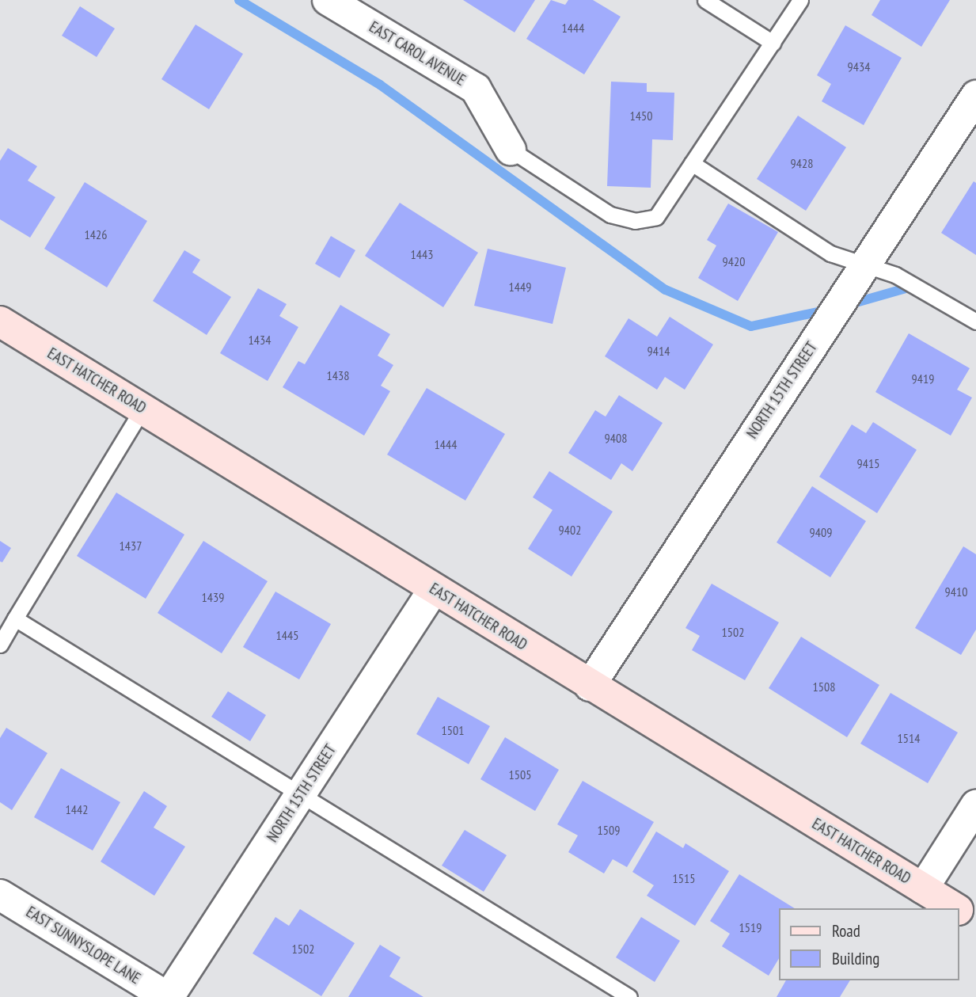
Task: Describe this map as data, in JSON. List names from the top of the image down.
{
  "streets": {
    "street": [
      "EAST CAROL AVENUE",
      "EAST HATCHER ROAD",
      "NORTH 15TH STREET",
      "EAST SUNNYSLOPE LANE"
    ]
  },
  "crossings": [
    ["EAST HATCHER ROAD", "NORTH 15TH STREET"],
    ["NORTH 15TH STREET", "EAST SUNNYSLOPE LANE"]
  ],
  "house_numbers": [
    "1444",
    "9434",
    "1450",
    "9428",
    "1426",
    "1443",
    "9420",
    "1449",
    "1434",
    "9414",
    "1438",
    "9419",
    "9408",
    "1444",
    "9415",
    "9402",
    "9409",
    "1437",
    "9410",
    "1439",
    "1502",
    "1445",
    "1508",
    "1501",
    "1514",
    "1505",
    "1442",
    "1509",
    "1515",
    "1519",
    "1502"
  ],
  "legend": ["Road", "Building"]
}
